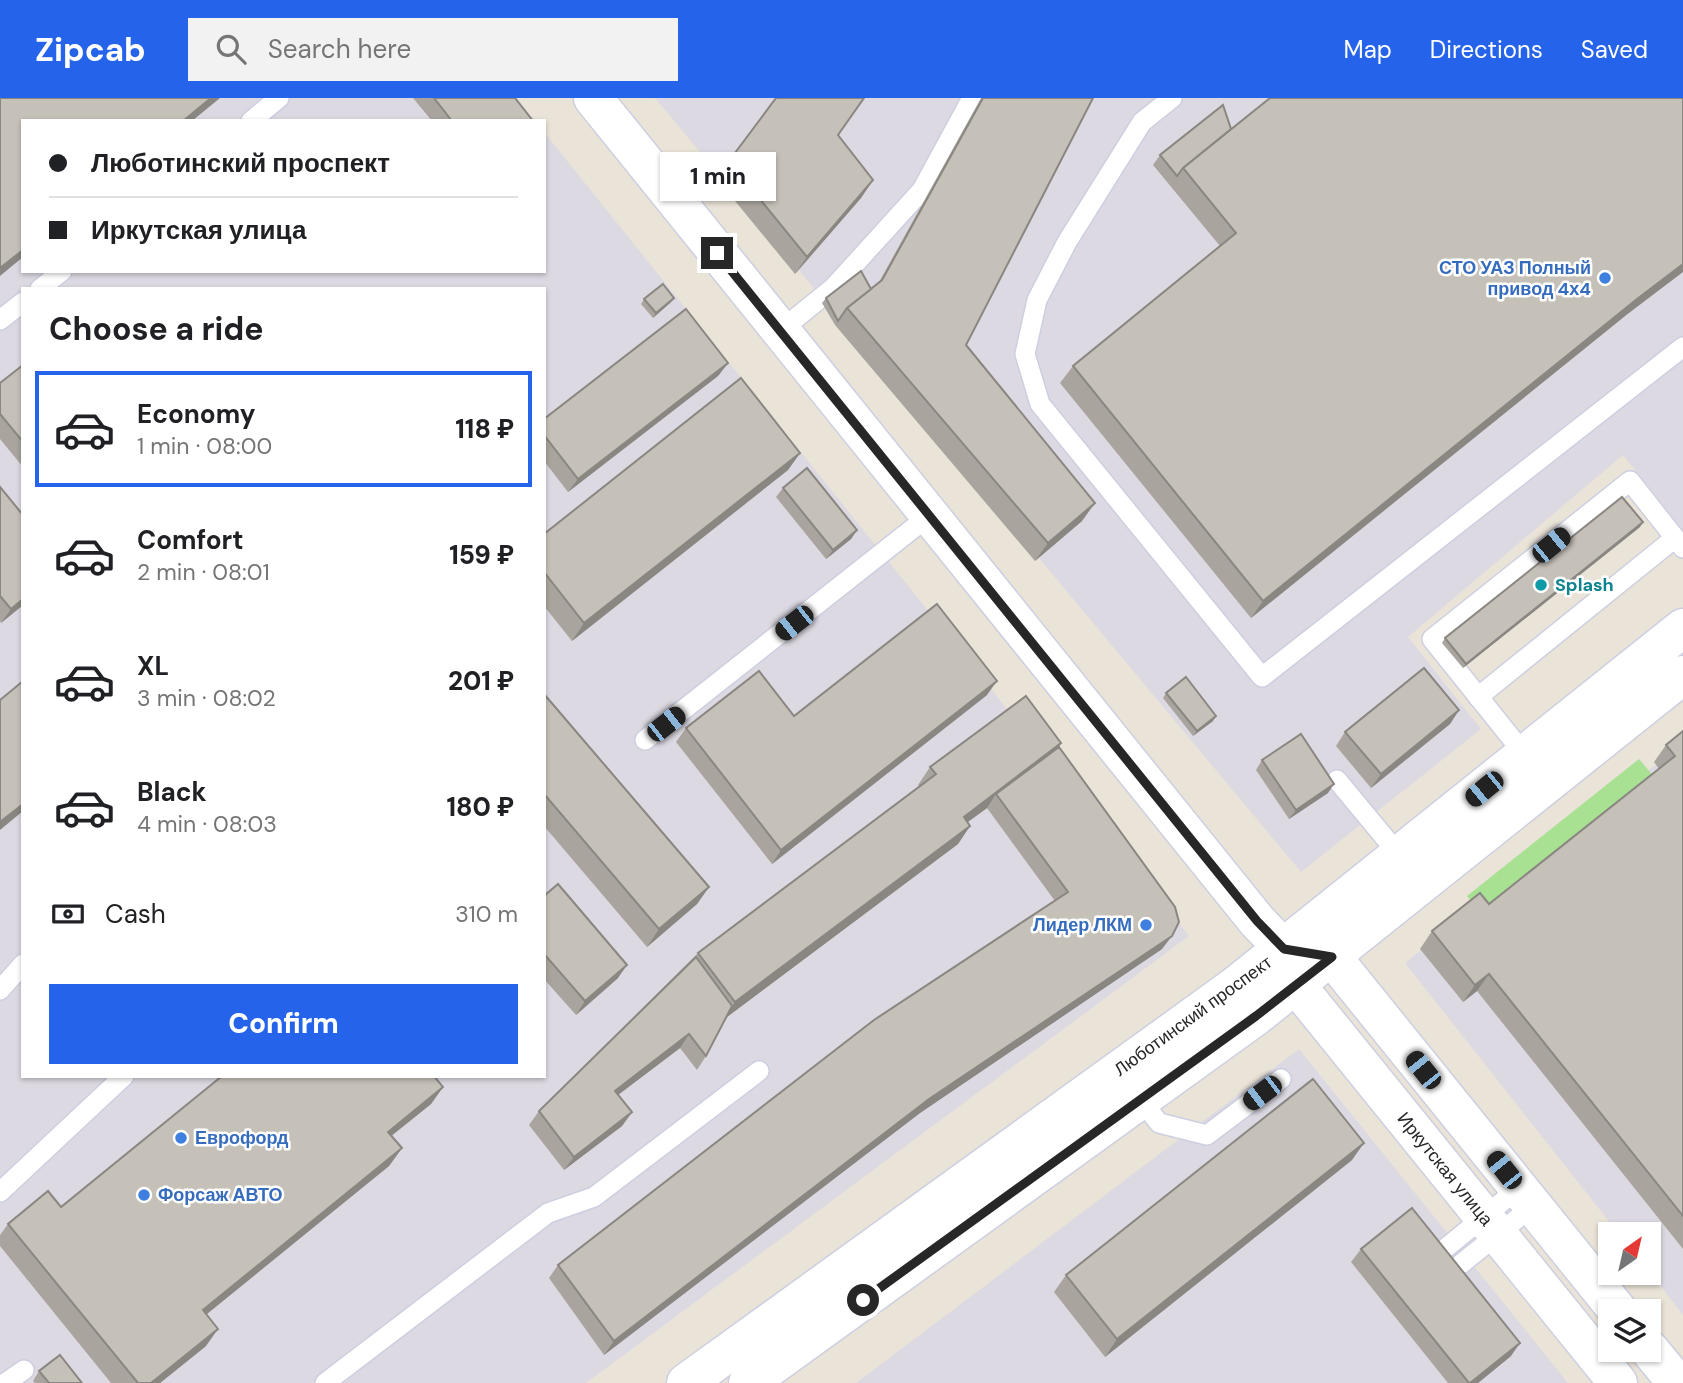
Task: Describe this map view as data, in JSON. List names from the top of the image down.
{
  "streets": {
    "street": ["Люботинский проспект", "Иркутская улица"]
  },
  "crossings": [
    ["Люботинский проспект", "Иркутская улица"]
  ],
  "places": [
    "СТО УАЗ Полный привод 4х4",
    "Splash",
    "Лидер ЛКМ",
    "Еврофорд",
    "Форсаж АВТО"
  ],
  "north": "top right",
  "page": {
    "header": "Zipcab",
    "search": "Search here",
    "nav": ["Map", "Directions", "Saved"],
    "banner": ["Люботинский проспект", "Иркутская улица"],
    "bubble": "1 min",
    "heading": "Choose a ride",
    "list": [
      {
        "name": "Economy",
        "note": "1 min · 08:00",
        "value": "118 ₽"
      },
      {
        "name": "Comfort",
        "note": "2 min · 08:01",
        "value": "159 ₽"
      },
      {
        "name": "XL",
        "note": "3 min · 08:02",
        "value": "201 ₽"
      },
      {
        "name": "Black",
        "note": "4 min · 08:03",
        "value": "180 ₽"
      }
    ],
    "pay": ["Cash", "310 m"],
    "buttons": "Confirm"
  }
}
